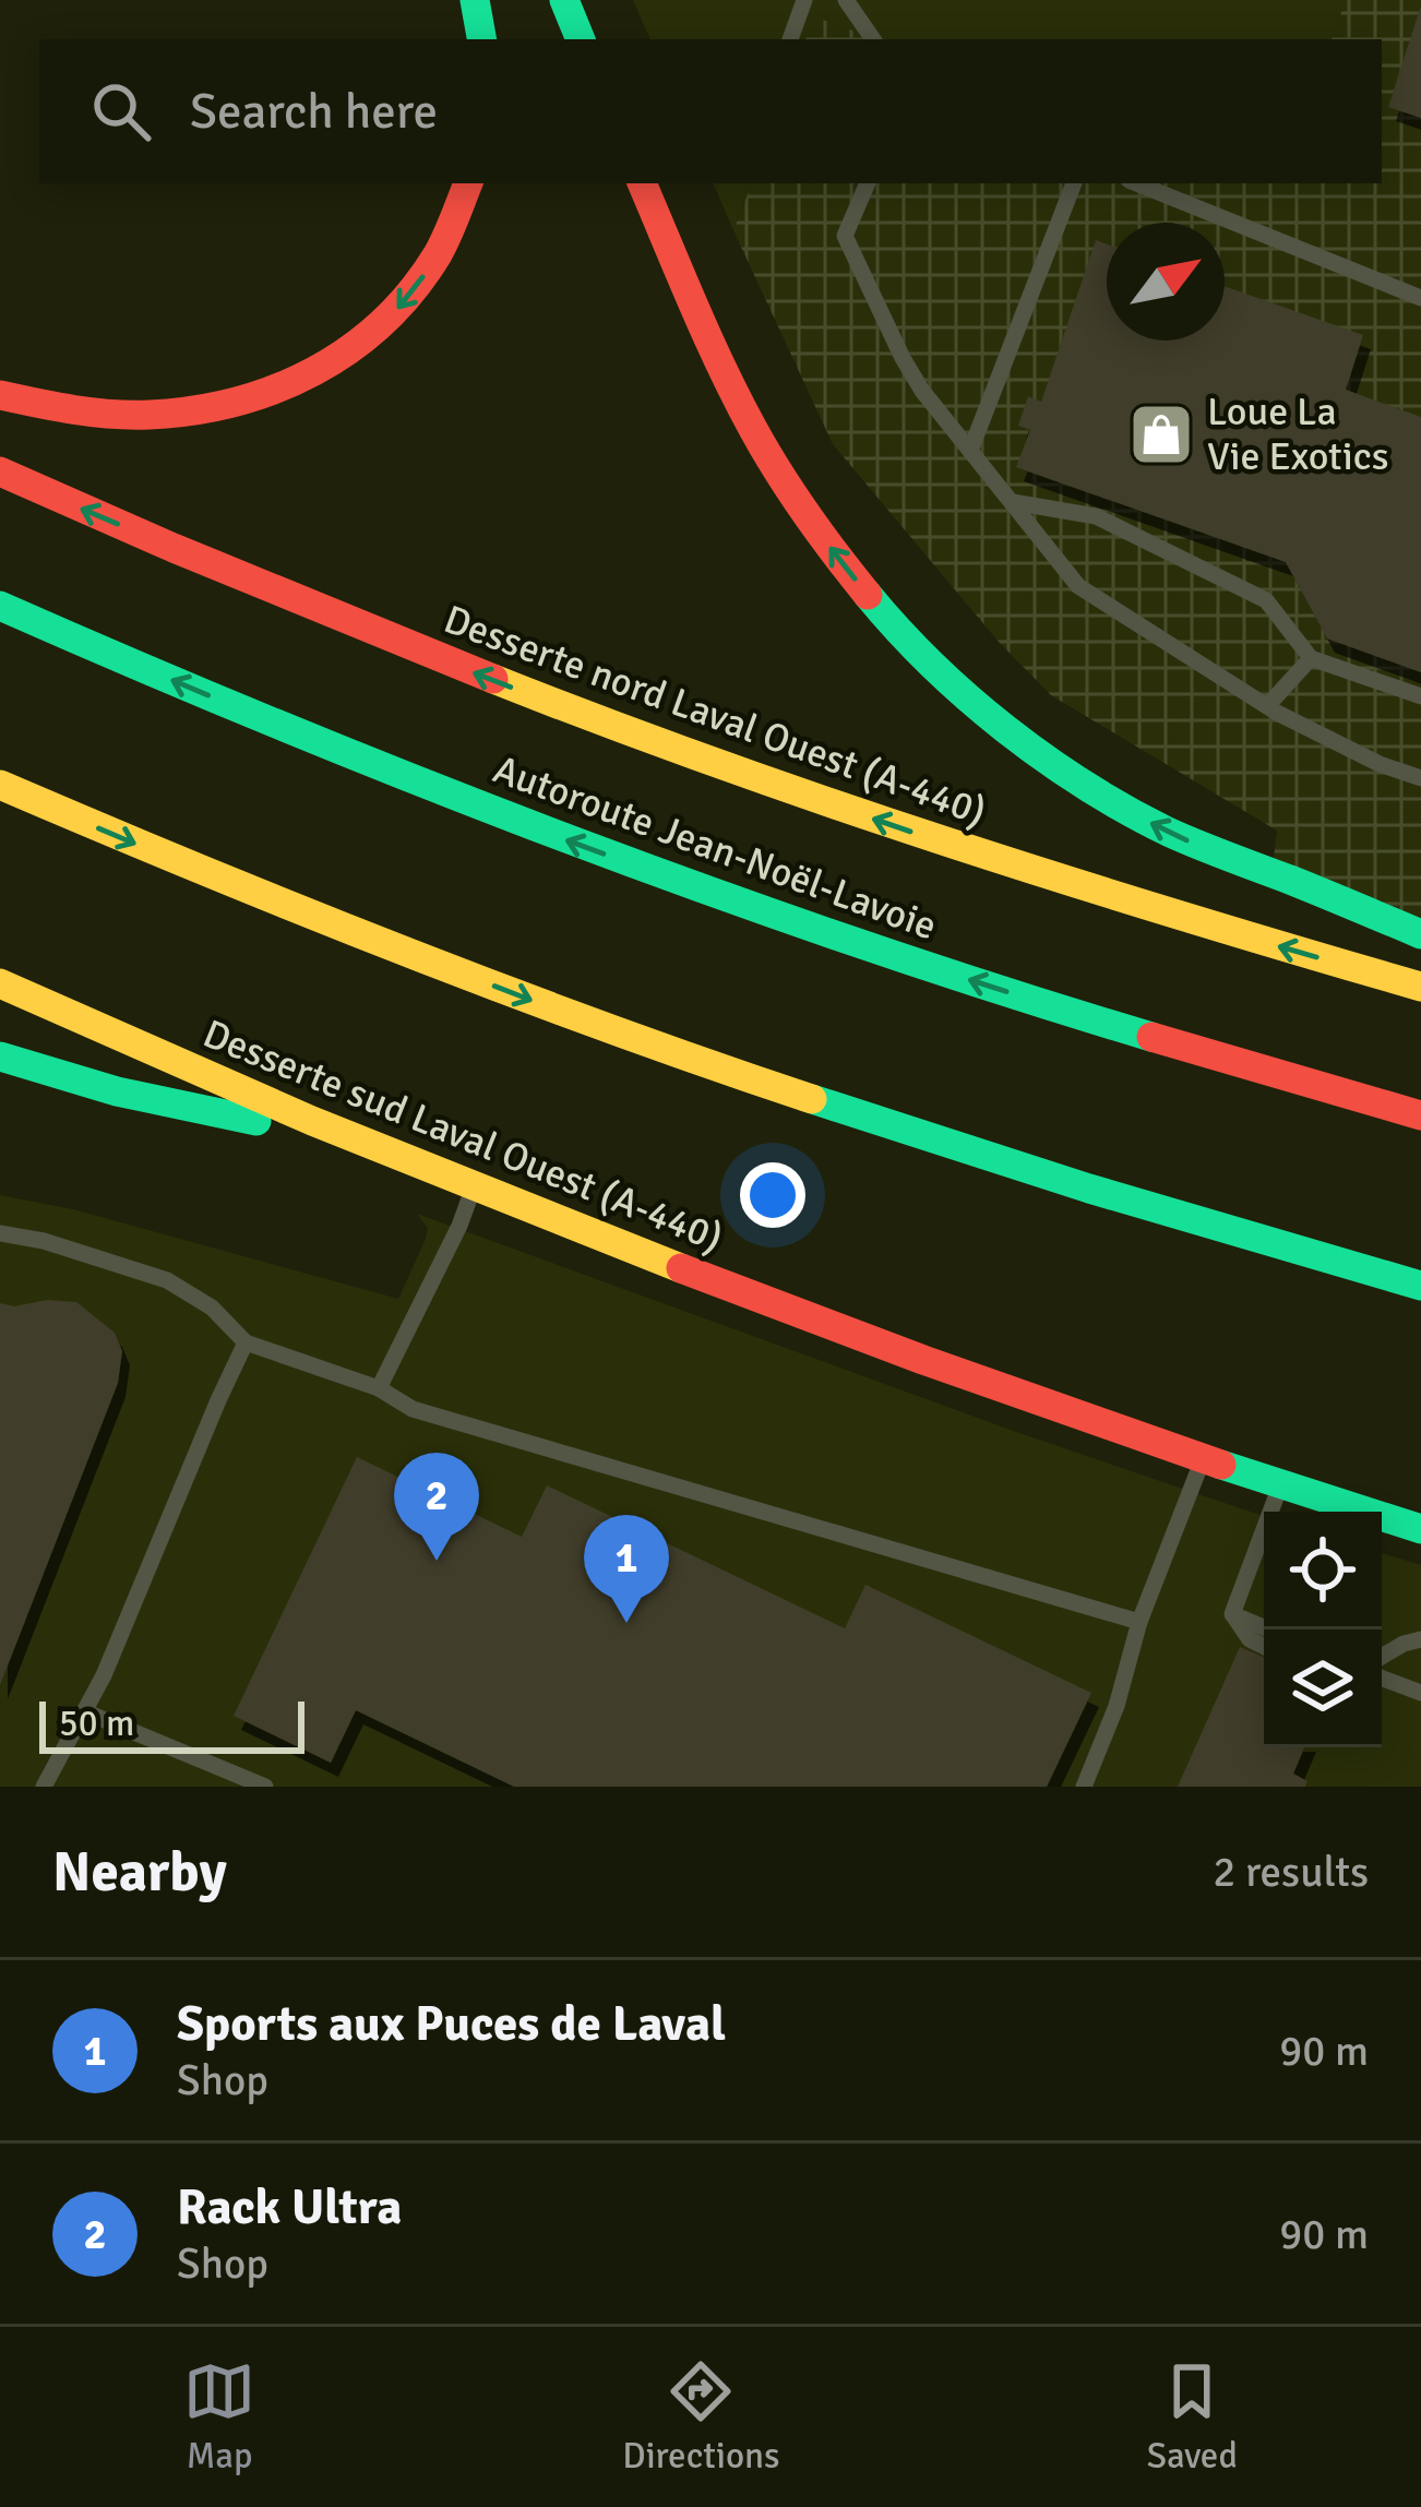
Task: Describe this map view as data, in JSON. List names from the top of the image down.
{
  "streets": {
    "main road": ["Desserte nord Laval Ouest (A-440)", "Autoroute Jean-Noël-Lavoie", "Desserte sud Laval Ouest (A-440)"]
  },
  "one_way": ["Desserte nord Laval Ouest (A-440)"],
  "places": {
    "shop": ["Loue La Vie Exotics"]
  },
  "scale_bar": "50 m",
  "north": "top right",
  "page": {
    "search": "Search here",
    "pins": ["2", "1"],
    "scale": "50 m",
    "heading": ["Nearby", "2 results"],
    "list": [
      {
        "mark": "1",
        "name": "Sports aux Puces de Laval",
        "note": "Shop",
        "value": "90 m"
      },
      {
        "mark": "2",
        "name": "Rack Ultra",
        "note": "Shop",
        "value": "90 m"
      }
    ],
    "nav": ["Map", "Directions", "Saved"]
  }
}
